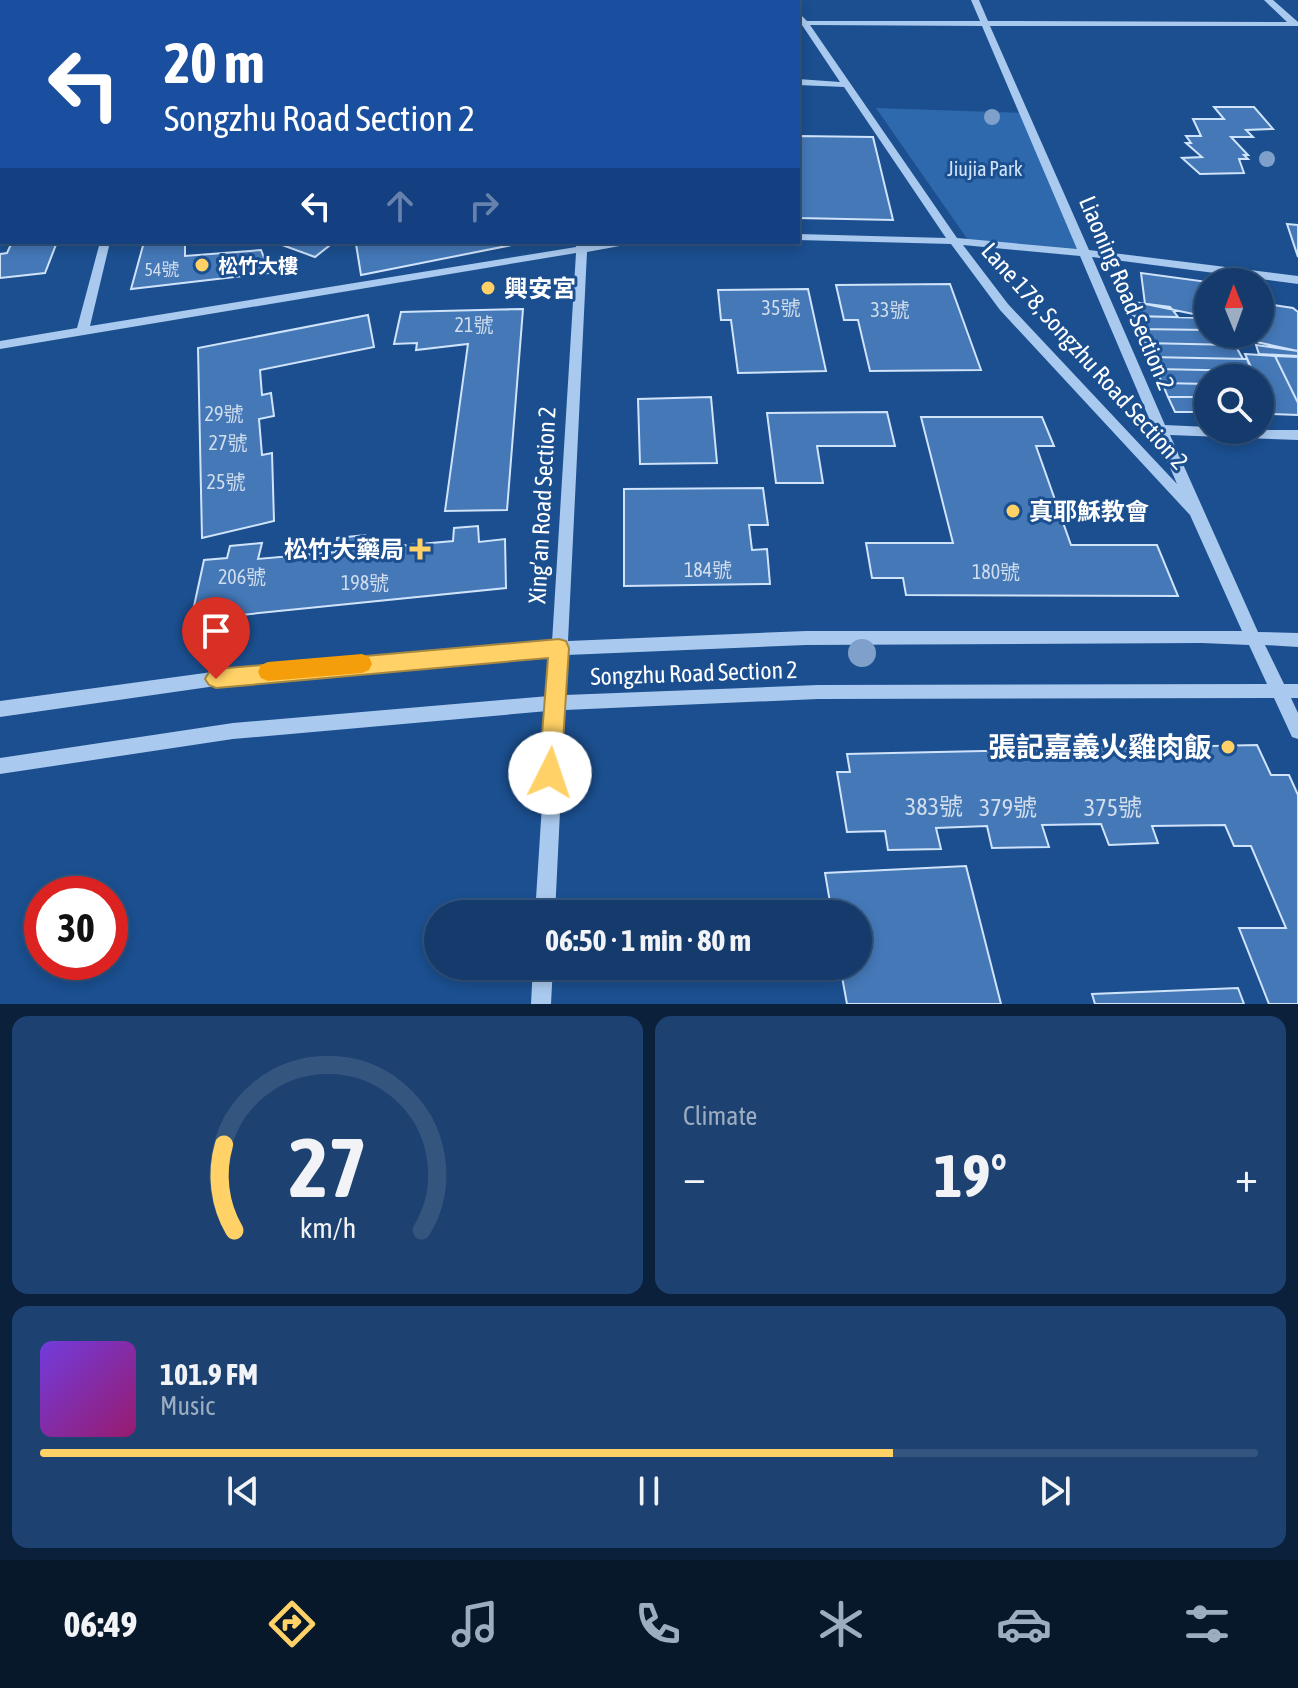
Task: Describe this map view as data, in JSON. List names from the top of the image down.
{
  "streets": {
    "street": [
      "Liaoning Road Section 2",
      "Lane 178, Songzhu Road Section 2",
      "Xing’an Road Section 2",
      "Songzhu Road Section 2"
    ]
  },
  "crossings": [
    ["Liaoning Road Section 2", "Lane 178, Songzhu Road Section 2"],
    ["Liaoning Road Section 2", "Songzhu Road Section 2"],
    ["Xing’an Road Section 2", "Songzhu Road Section 2"]
  ],
  "parks": ["Jiujia Park"],
  "places": {
    "other": [
      "松竹大樓",
      "興安宮",
      "真耶穌教會",
      "張記嘉義火雞肉飯"
    ],
    "health": ["松竹大藥局"]
  },
  "house_numbers": [
    "54號",
    "35號",
    "33號",
    "21號",
    "29號",
    "27號",
    "25號",
    "184號",
    "180號",
    "206號",
    "198號",
    "383號",
    "379號",
    "375號"
  ],
  "north": "top",
  "page": {
    "turn": ["20 m", "Songzhu Road Section 2"],
    "limit": "30",
    "trip": "06:50 · 1 min · 80 m",
    "tile": "Climate",
    "heat": ["−", "19°", "+"],
    "song": ["101.9 FM", "Music"],
    "tabs": "06:49",
    "gauge": ["27", "km/h"]
  }
}
